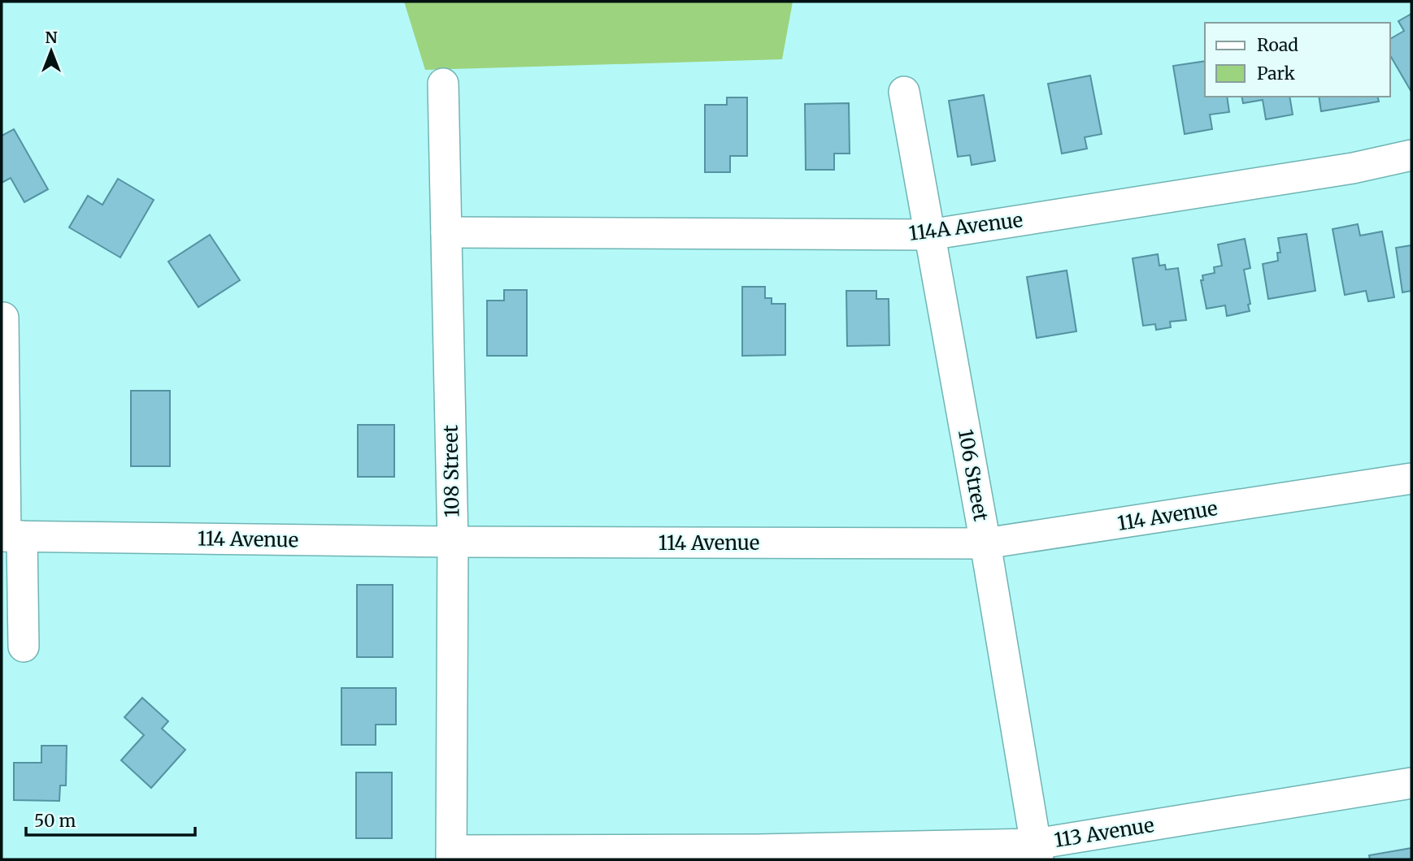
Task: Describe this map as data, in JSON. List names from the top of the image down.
{
  "streets": {
    "street": [
      "114A Avenue",
      "108 Street",
      "106 Street",
      "114 Avenue",
      "113 Avenue"
    ]
  },
  "crossings": [
    ["114A Avenue", "108 Street"],
    ["114A Avenue", "106 Street"],
    ["108 Street", "114 Avenue"],
    ["108 Street", "113 Avenue"],
    ["106 Street", "114 Avenue"],
    ["106 Street", "113 Avenue"]
  ],
  "legend": ["Road", "Park"],
  "scale_bar": "50 m",
  "north": "top"
}
